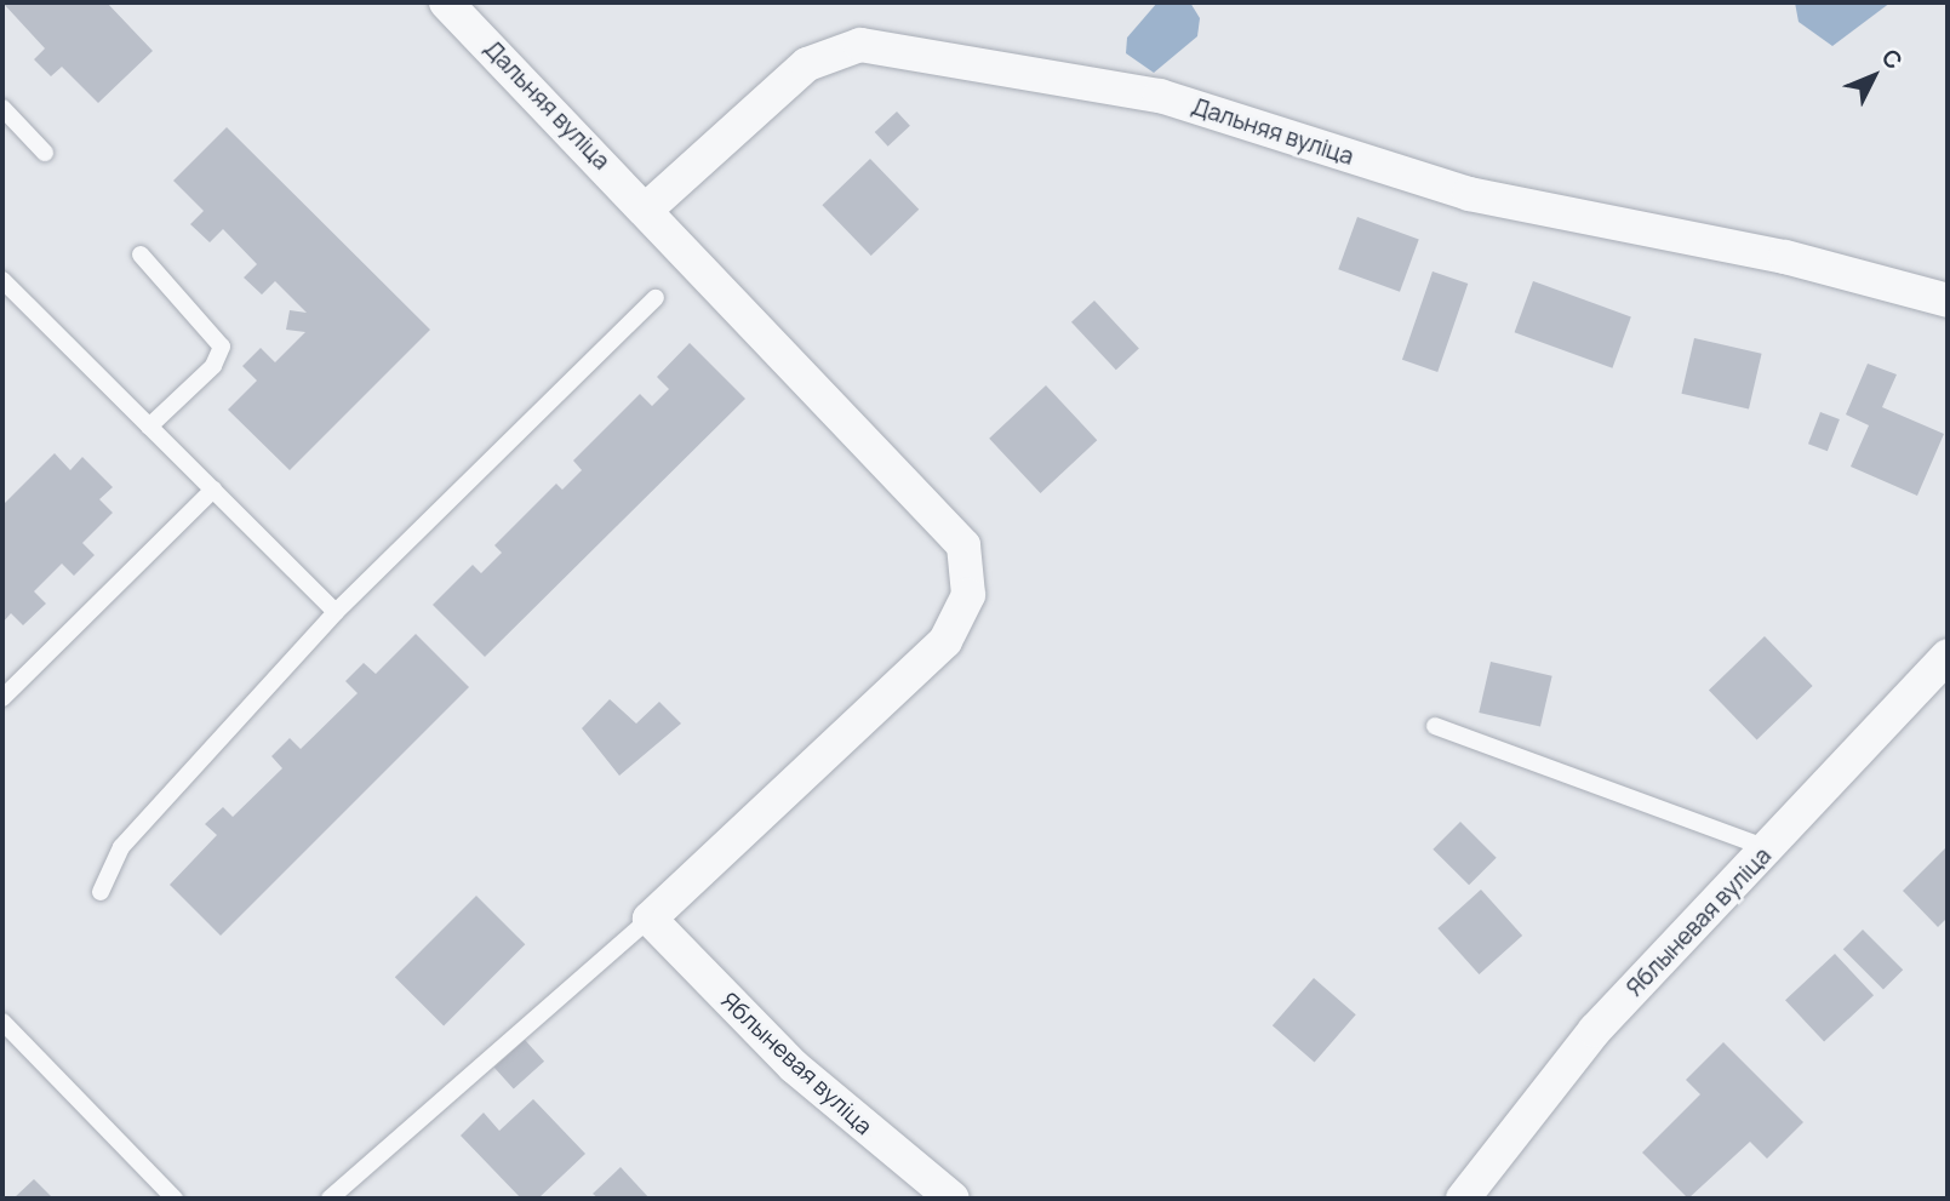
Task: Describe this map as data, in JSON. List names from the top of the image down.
{
  "streets": {
    "street": ["Дальняя вуліца", "Яблыневая вуліца"]
  },
  "crossings": [
    ["Дальняя вуліца", "Яблыневая вуліца"]
  ],
  "north": "top right"
}
